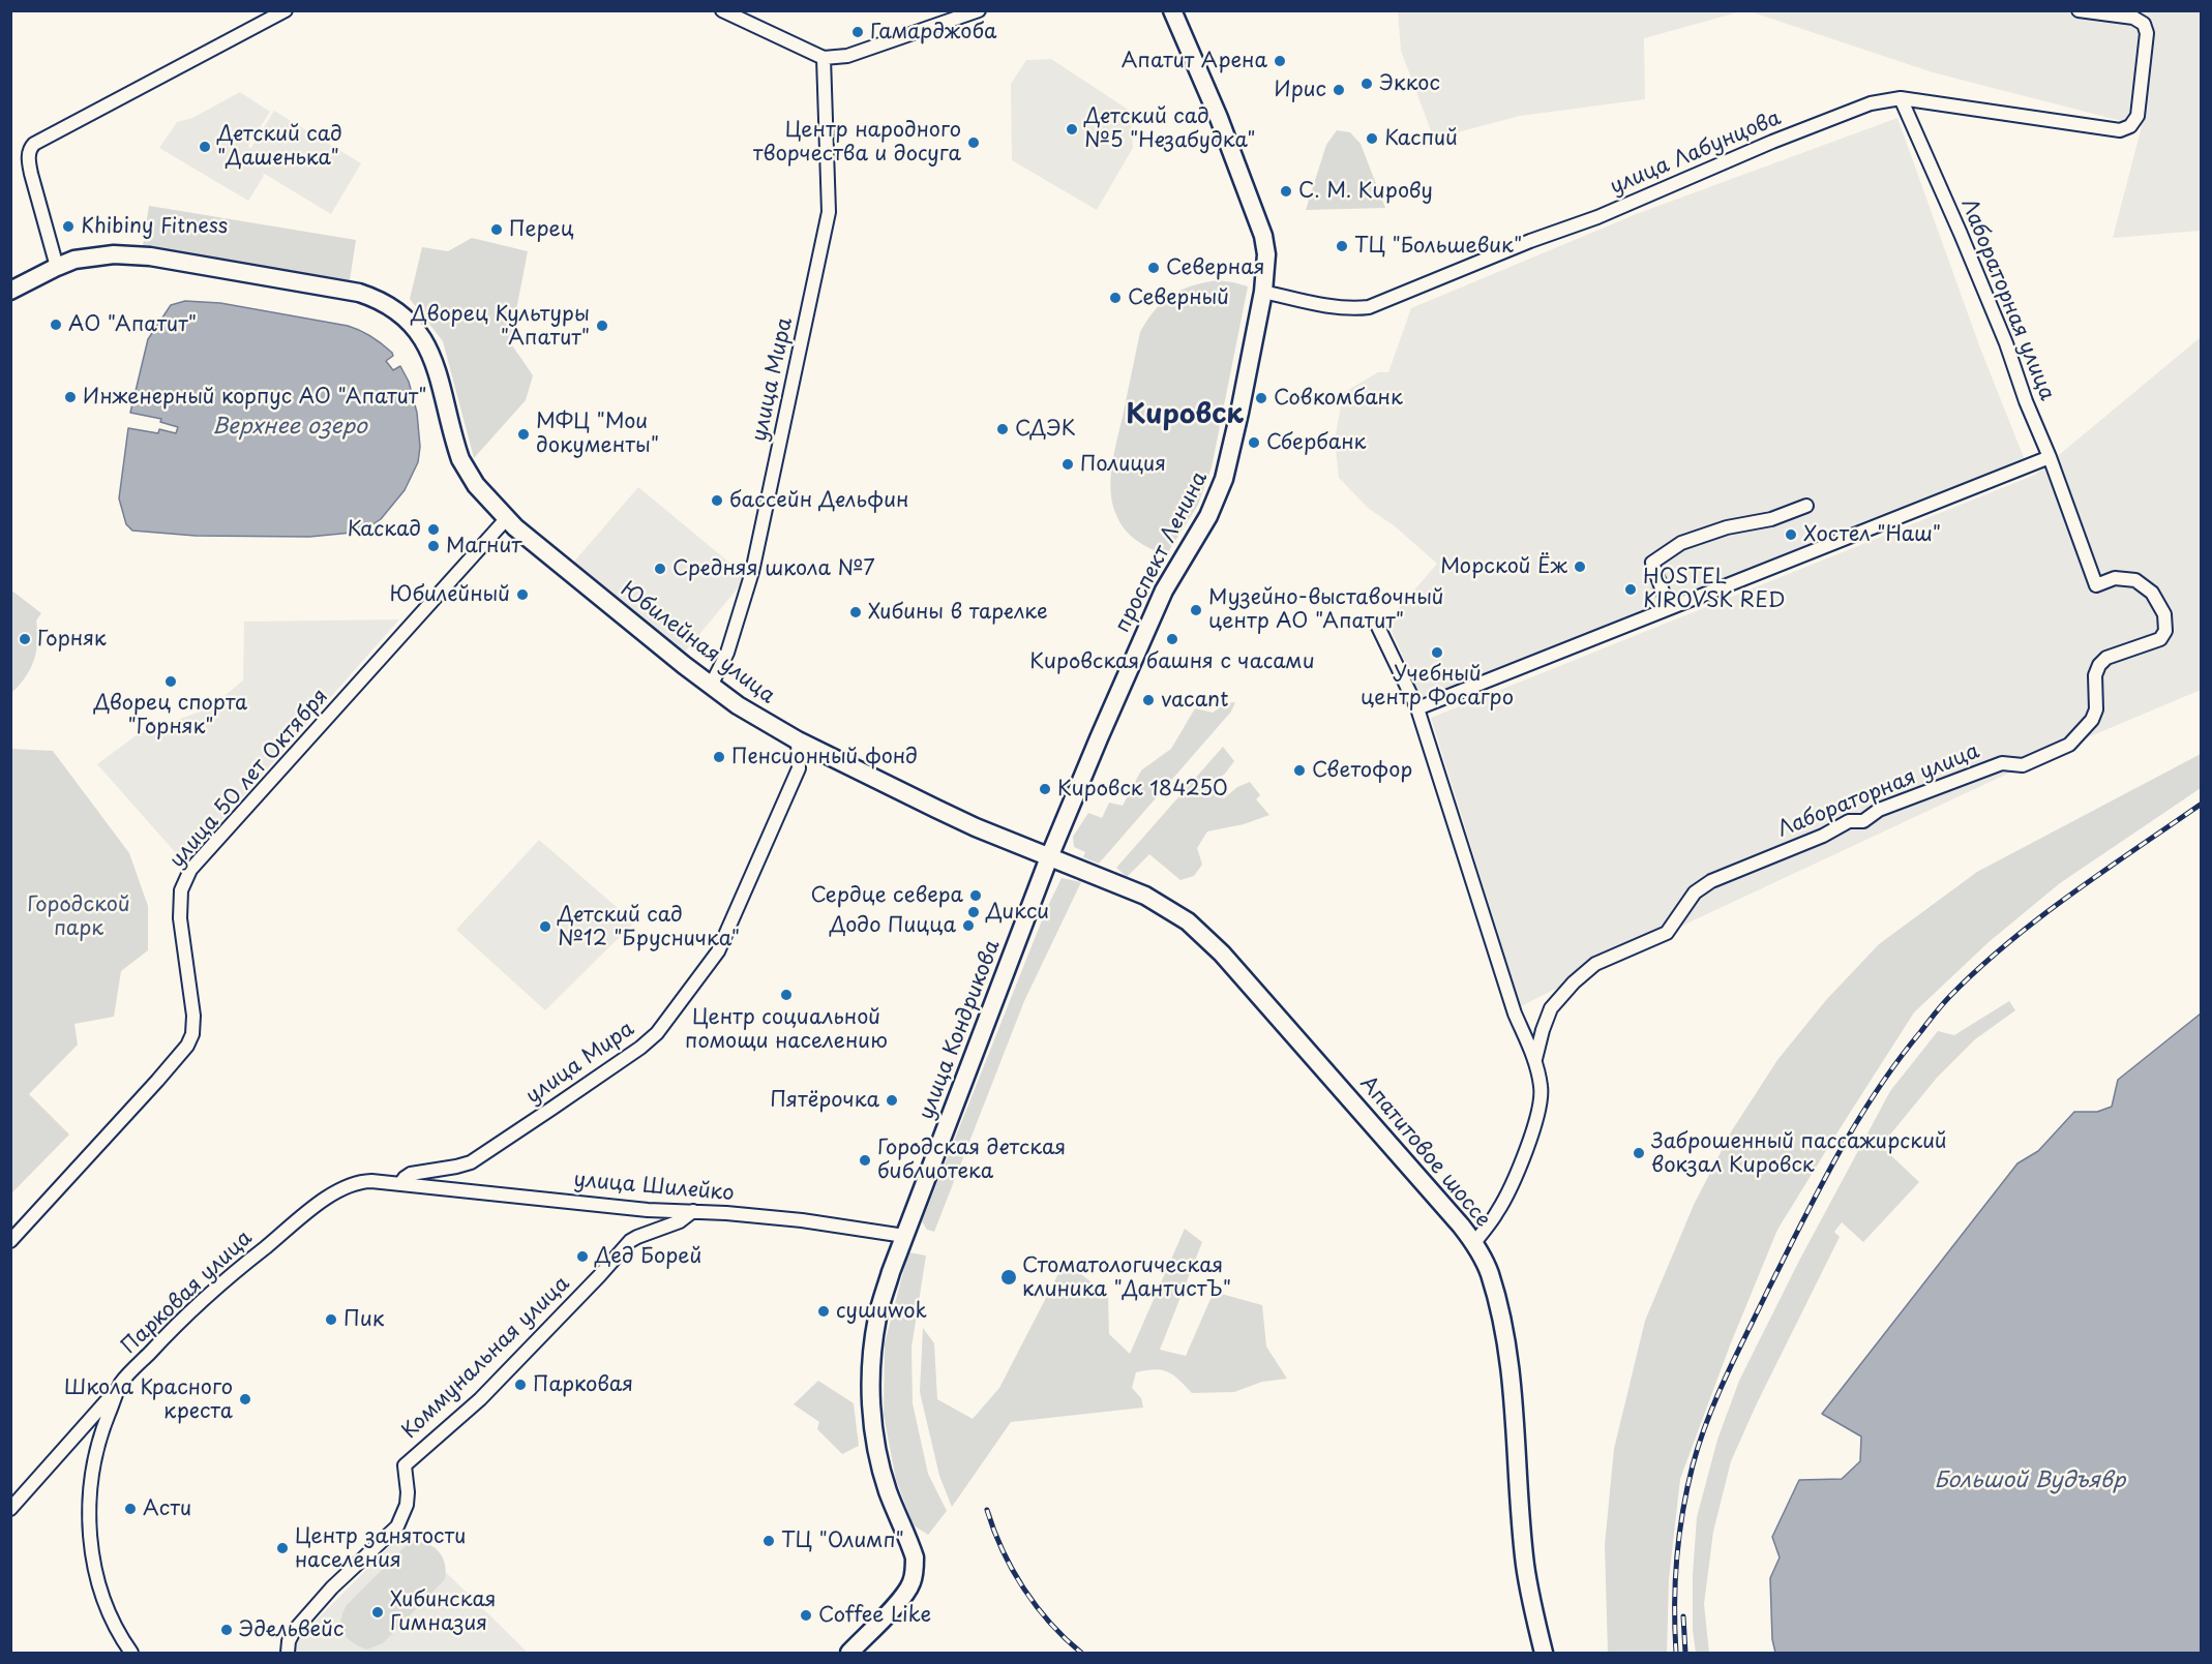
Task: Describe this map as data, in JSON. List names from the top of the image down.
{
  "streets": {
    "street": [
      "улица Лабунцова",
      "Лабораторная улица",
      "улица Мира",
      "проспект Ленина",
      "Юбилейная улица",
      "улица 50 лет Октября",
      "улица Кондрикова",
      "Апатитовое шоссе",
      "улица Шилейко",
      "Парковая улица",
      "Коммунальная улица"
    ]
  },
  "crossings": [
    ["улица Лабунцова", "Лабораторная улица"],
    ["улица Лабунцова", "проспект Ленина"],
    ["Лабораторная улица", "Апатитовое шоссе"],
    ["улица Мира", "Юбилейная улица"],
    ["улица Мира", "улица Шилейко"],
    ["улица Мира", "Парковая улица"],
    ["проспект Ленина", "Юбилейная улица"],
    ["проспект Ленина", "улица Кондрикова"],
    ["проспект Ленина", "Апатитовое шоссе"],
    ["Юбилейная улица", "улица 50 лет Октября"],
    ["Юбилейная улица", "улица Кондрикова"],
    ["Юбилейная улица", "Апатитовое шоссе"],
    ["улица Кондрикова", "Апатитовое шоссе"],
    ["улица Кондрикова", "улица Шилейко"],
    ["улица Шилейко", "Парковая улица"],
    ["улица Шилейко", "Коммунальная улица"]
  ],
  "districts": ["Кировск"],
  "water": ["Верхнее озеро", "Большой Вудъявр"],
  "parks": ["Городской парк"],
  "places": [
    "Гамарджоба",
    "Апатит Арена",
    "Эккос",
    "Ирис",
    "Детский сад №5 \"Незабудка\"",
    "Каспий",
    "Центр народного творчества и досуга",
    "Детский сад \"Дашенька\"",
    "С. М. Кирову",
    "Khibiny Fitness",
    "Перец",
    "ТЦ \"Большевик\"",
    "Северная",
    "Северный",
    "АО \"Апатит\"",
    "Дворец Культуры \"Апатит\"",
    "Инженерный корпус АО \"Апатит\"",
    "Совкомбанк",
    "СДЭК",
    "МФЦ \"Мои документы\"",
    "Сбербанк",
    "Полиция",
    "бассейн Дельфин",
    "Каскад",
    "Хостел \"Наш\"",
    "Магнит",
    "Морской Ёж",
    "Средняя школа №7",
    "HOSTEL KIROVSK RED",
    "Юбилейный",
    "Музейно-выставочный центр АО \"Апатит\"",
    "Хибины в тарелке",
    "Горняк",
    "Кировская башня с часами",
    "Учебный центр Фосагро",
    "Дворец спорта \"Горняк\"",
    "vacant",
    "Пенсионный фонд",
    "Светофор",
    "Кировск 184250",
    "Сердце севера",
    "Дикси",
    "Додо Пицца",
    "Детский сад №12 \"Брусничка\"",
    "Центр социальной помощи населению",
    "Пятёрочка",
    "Заброшенный пассажирский вокзал Кировск",
    "Городская детская библиотека",
    "Дед Борей",
    "Стоматологическая клиника \"ДантистЪ\"",
    "сушиwok",
    "Пик",
    "Парковая",
    "Школа Красного креста",
    "Асти",
    "ТЦ \"Олимп\"",
    "Центр занятости населения",
    "Хибинская Гимназия",
    "Coffee Like",
    "Эдельвейс"
  ]
}
